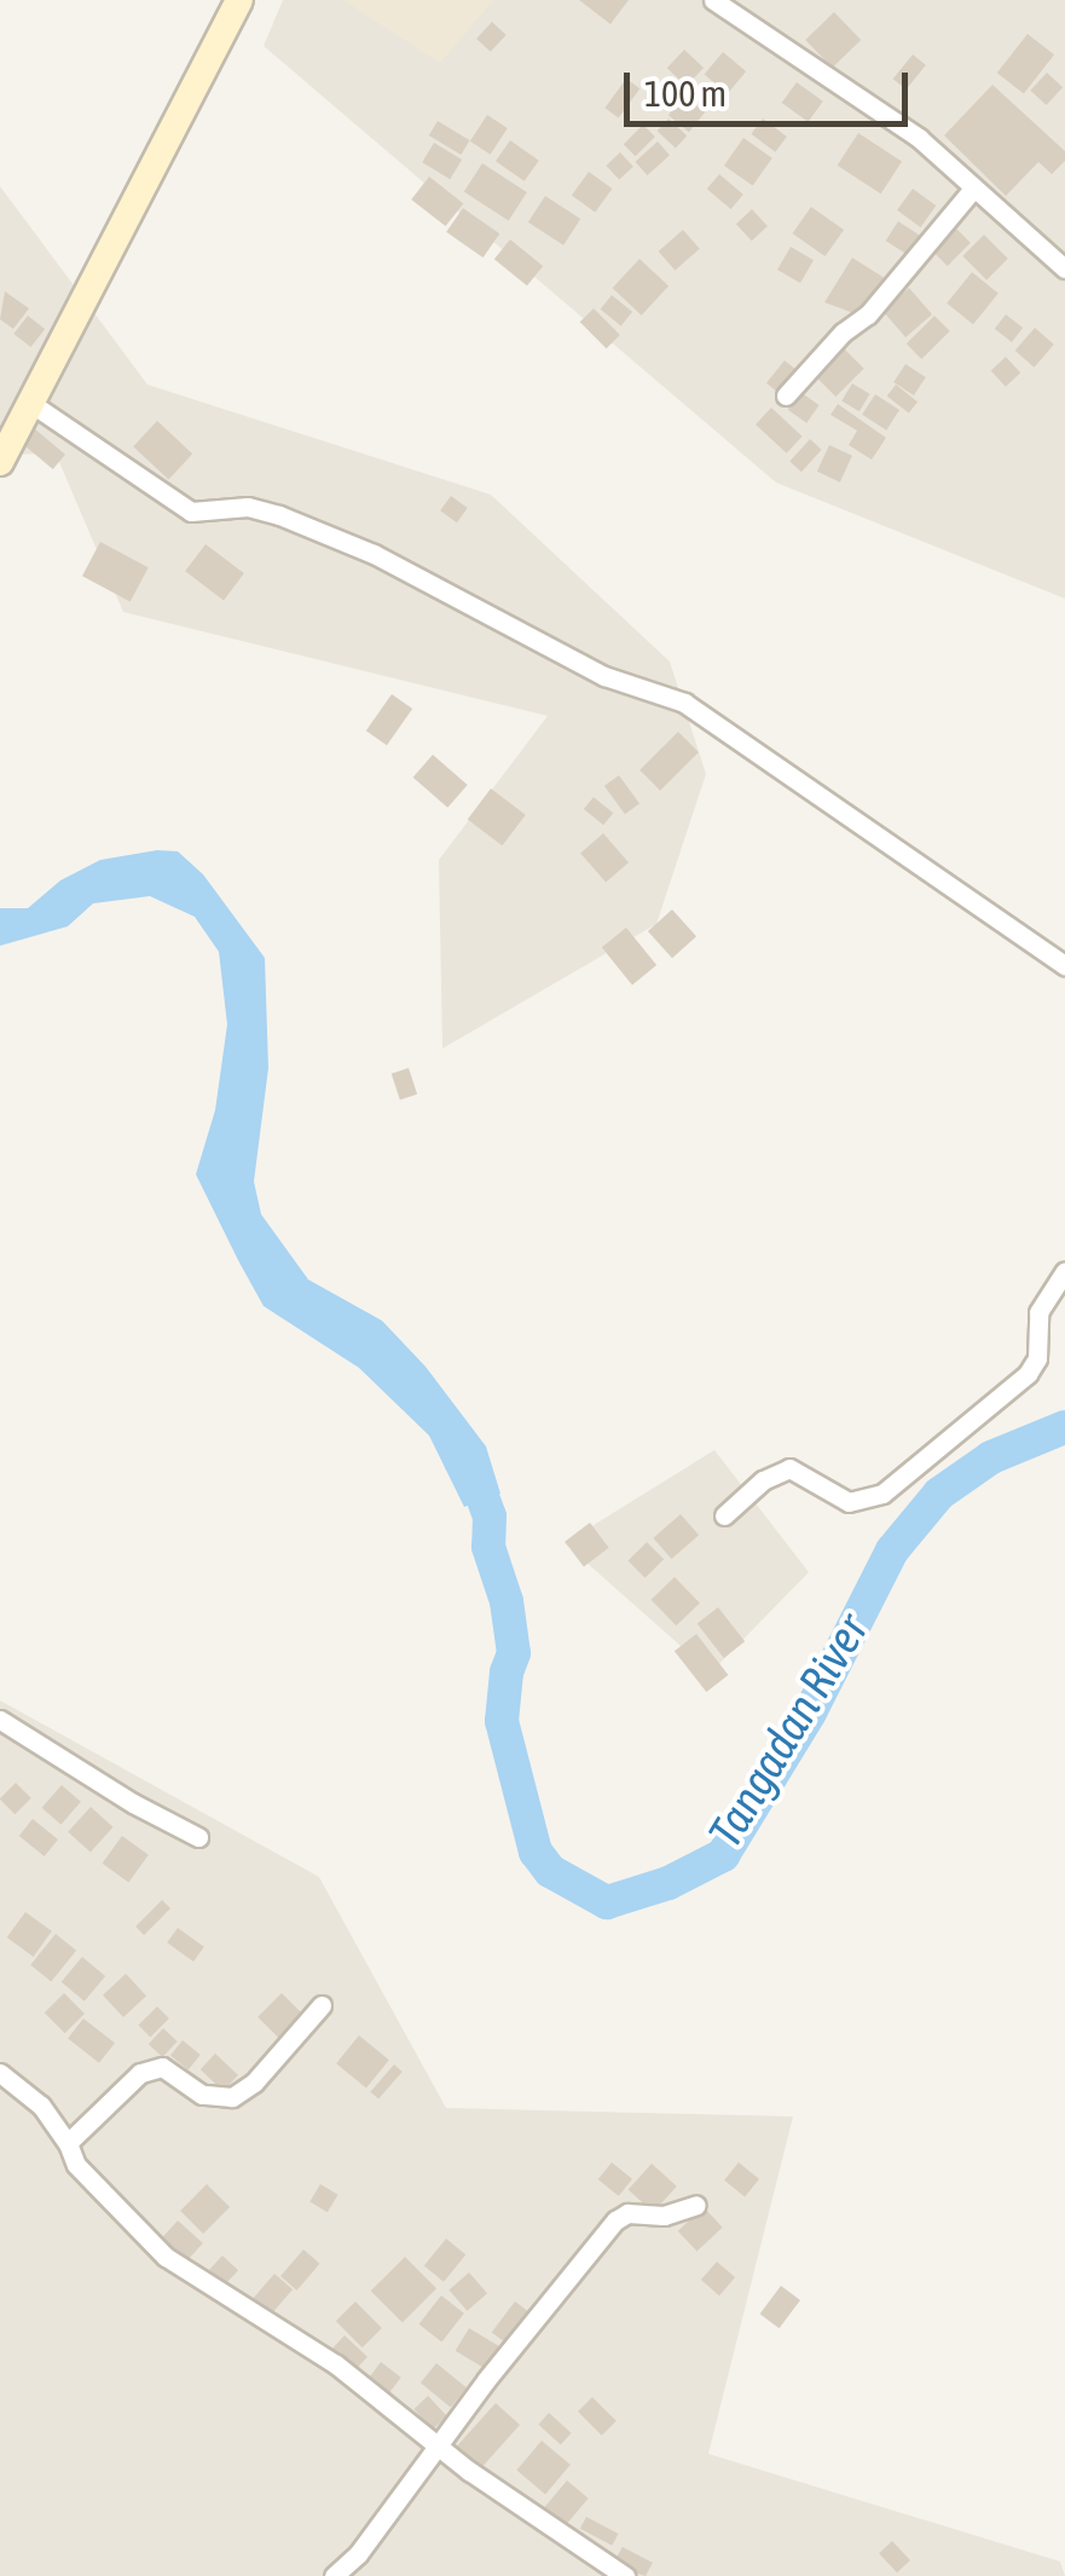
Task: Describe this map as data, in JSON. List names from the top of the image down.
{
  "water": ["Tangadan River"],
  "scale_bar": "100 m"
}
